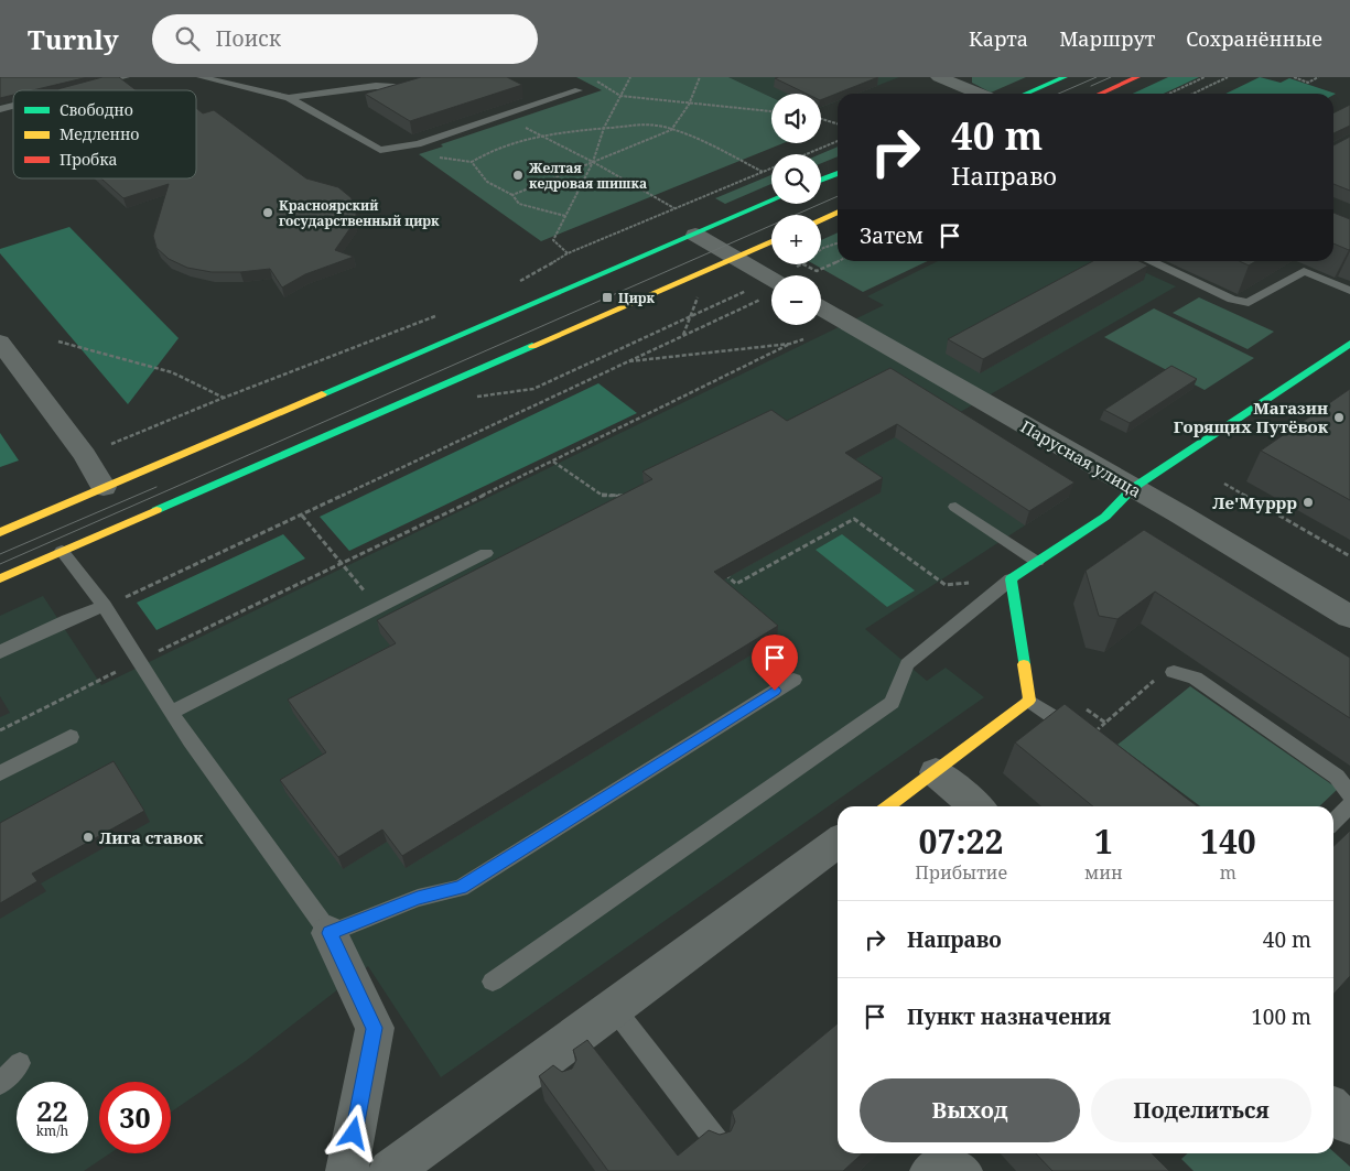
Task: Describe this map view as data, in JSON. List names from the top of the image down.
{
  "streets": {
    "street": ["Парусная улица"]
  },
  "places": {
    "other": [
      "Желтая кедровая шишка",
      "Красноярский государственный цирк",
      "Магазин Горящих Путёвок",
      "Ле'Муррр",
      "Лига ставок"
    ],
    "transit": ["Цирк"]
  },
  "legend": ["Свободно", "Медленно", "Пробка"],
  "page": {
    "header": "Turnly",
    "search": "Поиск",
    "nav": ["Карта", "Маршрут", "Сохранённые"],
    "map_buttons": ["+", "−"],
    "turn": ["40 m", "Направо"],
    "then": "Затем",
    "eta": [
      "07:22",
      "Прибытие",
      "1",
      "мин",
      "140",
      "m"
    ],
    "list": [
      {
        "name": "Направо",
        "value": "40 m"
      },
      {
        "name": "Пункт назначения",
        "value": "100 m"
      }
    ],
    "buttons": ["Выход", "Поделиться"],
    "speed": "22 km/h",
    "limit": "30"
  }
}
